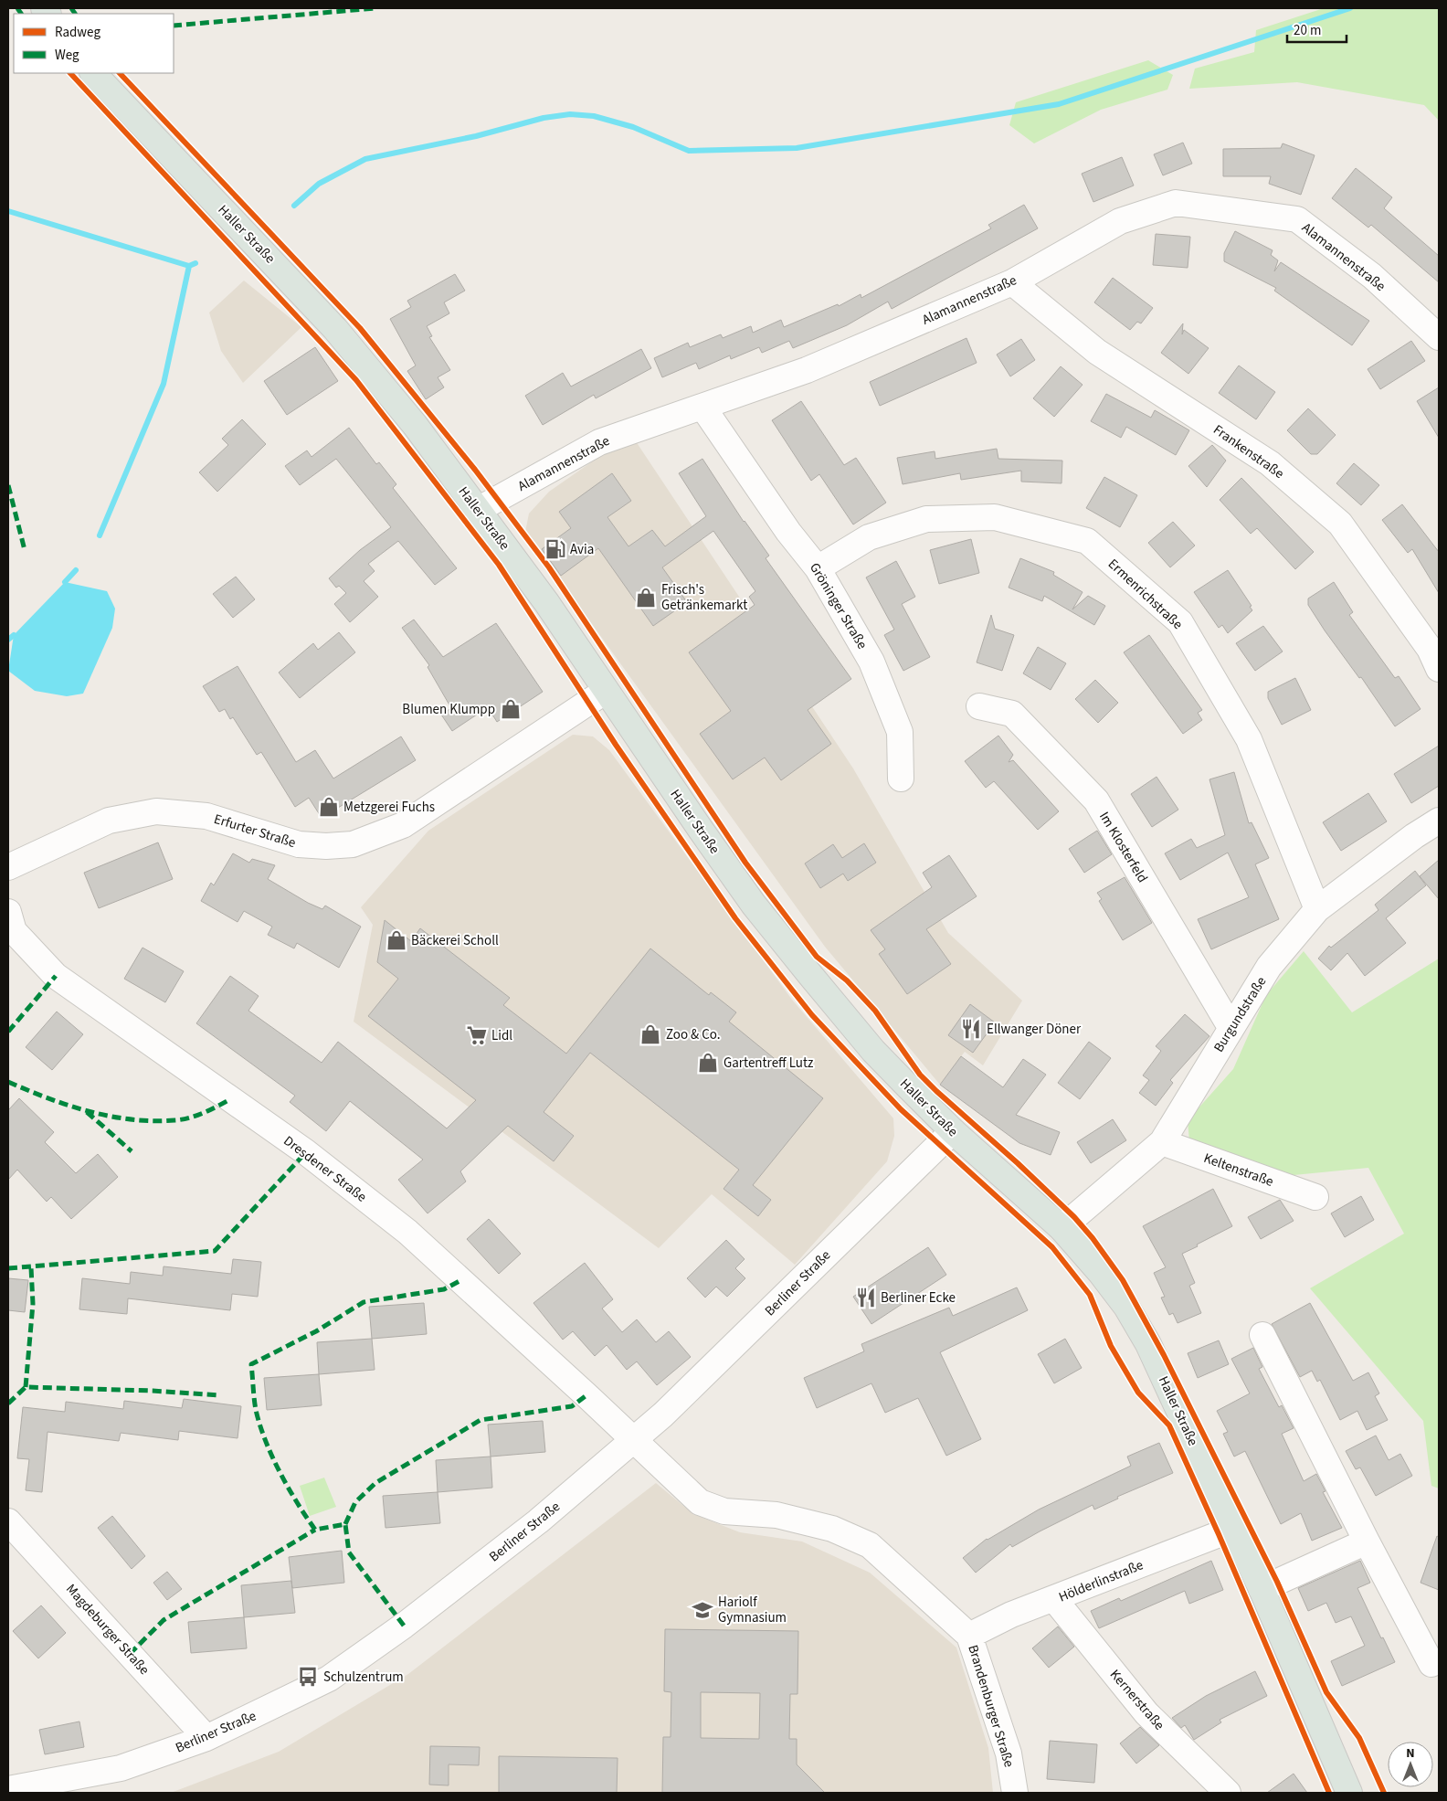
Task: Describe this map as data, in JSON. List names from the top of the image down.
{
  "streets": {
    "main road": ["Haller Straße"],
    "street": [
      "Alamannenstraße",
      "Frankenstraße",
      "Ermenrichstraße",
      "Gröninger Straße",
      "Erfurter Straße",
      "Im Klosterfeld",
      "Burgundstraße",
      "Dresdener Straße",
      "Keltenstraße",
      "Berliner Straße",
      "Hölderlinstraße",
      "Magdeburger Straße",
      "Kernerstraße",
      "Brandenburger Straße"
    ]
  },
  "crossings": [
    ["Haller Straße", "Alamannenstraße"],
    ["Haller Straße", "Erfurter Straße"],
    ["Haller Straße", "Burgundstraße"],
    ["Haller Straße", "Berliner Straße"],
    ["Haller Straße", "Hölderlinstraße"],
    ["Alamannenstraße", "Frankenstraße"],
    ["Alamannenstraße", "Gröninger Straße"],
    ["Ermenrichstraße", "Gröninger Straße"],
    ["Ermenrichstraße", "Burgundstraße"],
    ["Im Klosterfeld", "Burgundstraße"],
    ["Burgundstraße", "Keltenstraße"],
    ["Dresdener Straße", "Berliner Straße"],
    ["Dresdener Straße", "Brandenburger Straße"],
    ["Berliner Straße", "Magdeburger Straße"],
    ["Berliner Straße", "Brandenburger Straße"],
    ["Hölderlinstraße", "Kernerstraße"],
    ["Hölderlinstraße", "Brandenburger Straße"]
  ],
  "places": {
    "fuel station": ["Avia"],
    "shop": [
      "Frisch's Getränkemarkt",
      "Blumen Klumpp",
      "Metzgerei Fuchs",
      "Bäckerei Scholl",
      "Zoo & Co.",
      "Gartentreff Lutz"
    ],
    "restaurant": ["Ellwanger Döner", "Berliner Ecke"],
    "supermarket": ["Lidl"],
    "school or university": ["Hariolf Gymnasium"],
    "bus stop": ["Schulzentrum"]
  },
  "legend": ["Radweg", "Weg"],
  "scale_bar": "20 m",
  "north": "top"
}
